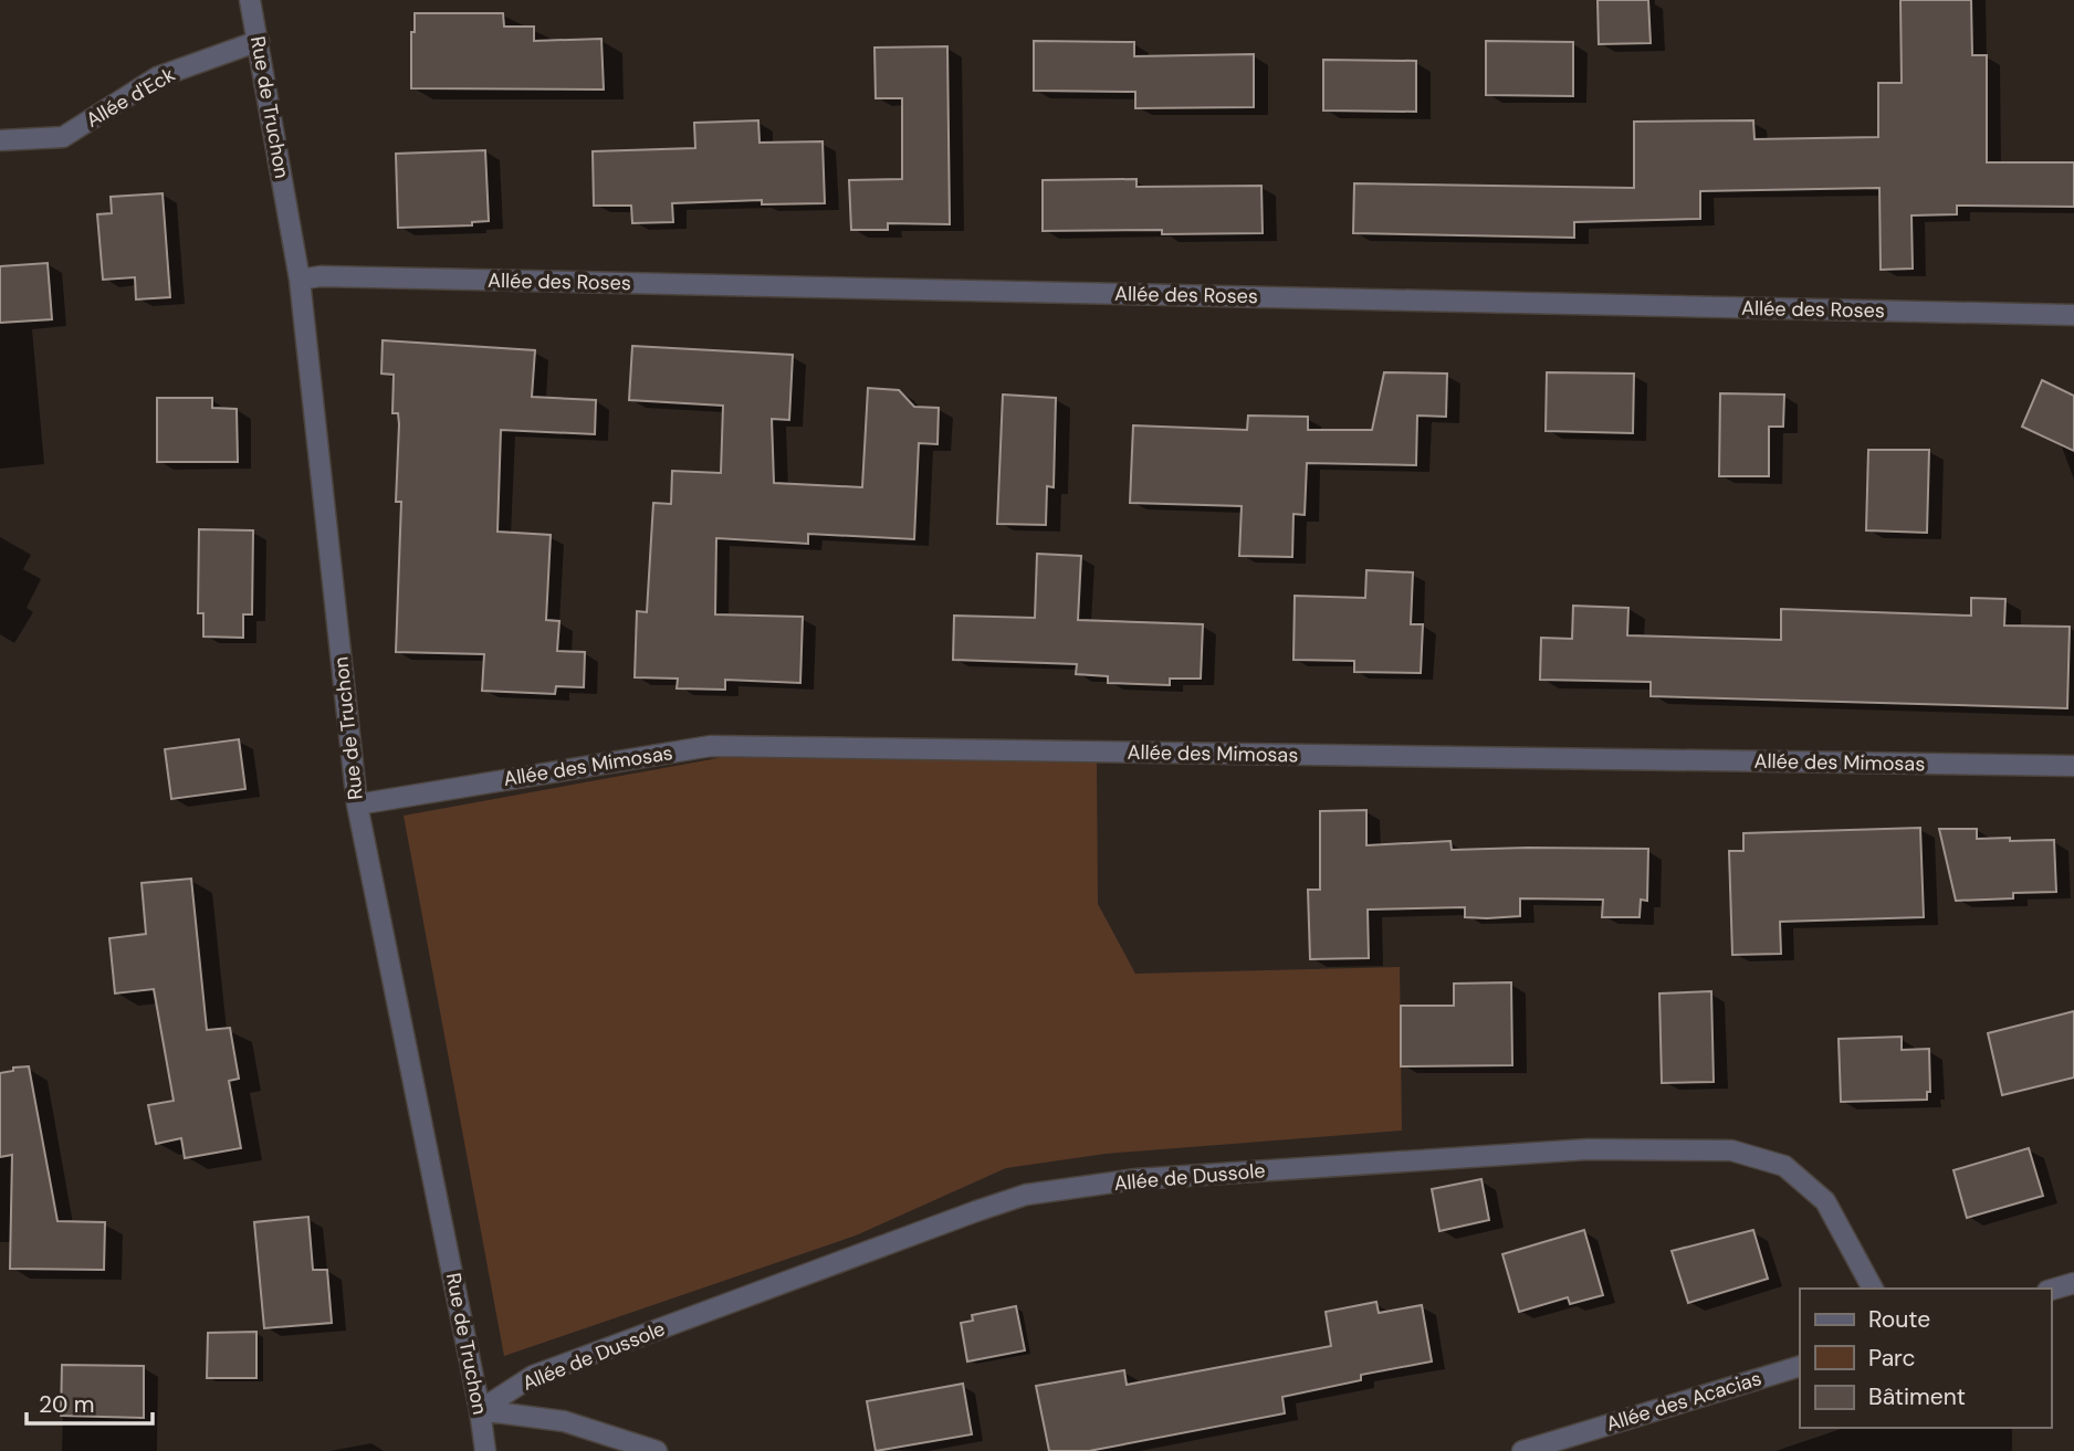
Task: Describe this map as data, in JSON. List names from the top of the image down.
{
  "streets": {
    "street": [
      "Allée d'Eck",
      "Rue de Truchon",
      "Allée des Roses",
      "Allée des Mimosas",
      "Allée de Dussole",
      "Allée des Acacias"
    ]
  },
  "crossings": [
    ["Allée d'Eck", "Rue de Truchon"],
    ["Rue de Truchon", "Allée des Roses"],
    ["Rue de Truchon", "Allée des Mimosas"],
    ["Rue de Truchon", "Allée de Dussole"]
  ],
  "legend": ["Route", "Parc", "Bâtiment"],
  "scale_bar": "20 m"
}
